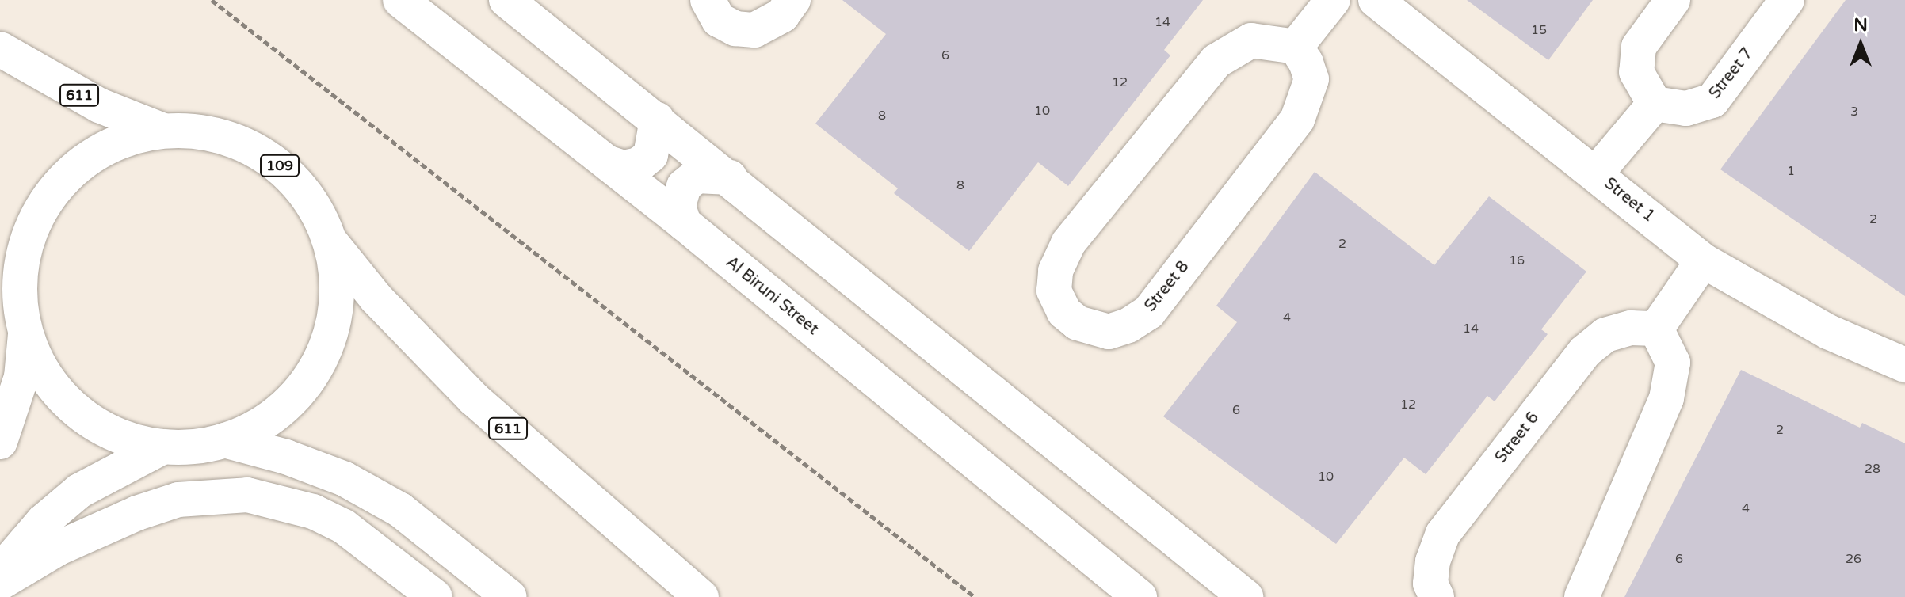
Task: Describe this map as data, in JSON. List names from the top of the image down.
{
  "streets": {
    "street": [
      "Street 7",
      "611",
      "109",
      "Street 1",
      "Street 8",
      "Al Biruni Street",
      "Street 6"
    ]
  },
  "crossings": [
    ["611", "109"]
  ],
  "house_numbers": [
    "14",
    "15",
    "6",
    "12",
    "10",
    "3",
    "8",
    "1",
    "8",
    "2",
    "2",
    "16",
    "4",
    "14",
    "12",
    "6",
    "2",
    "28",
    "10",
    "4",
    "6",
    "26"
  ],
  "north": "top"
}
